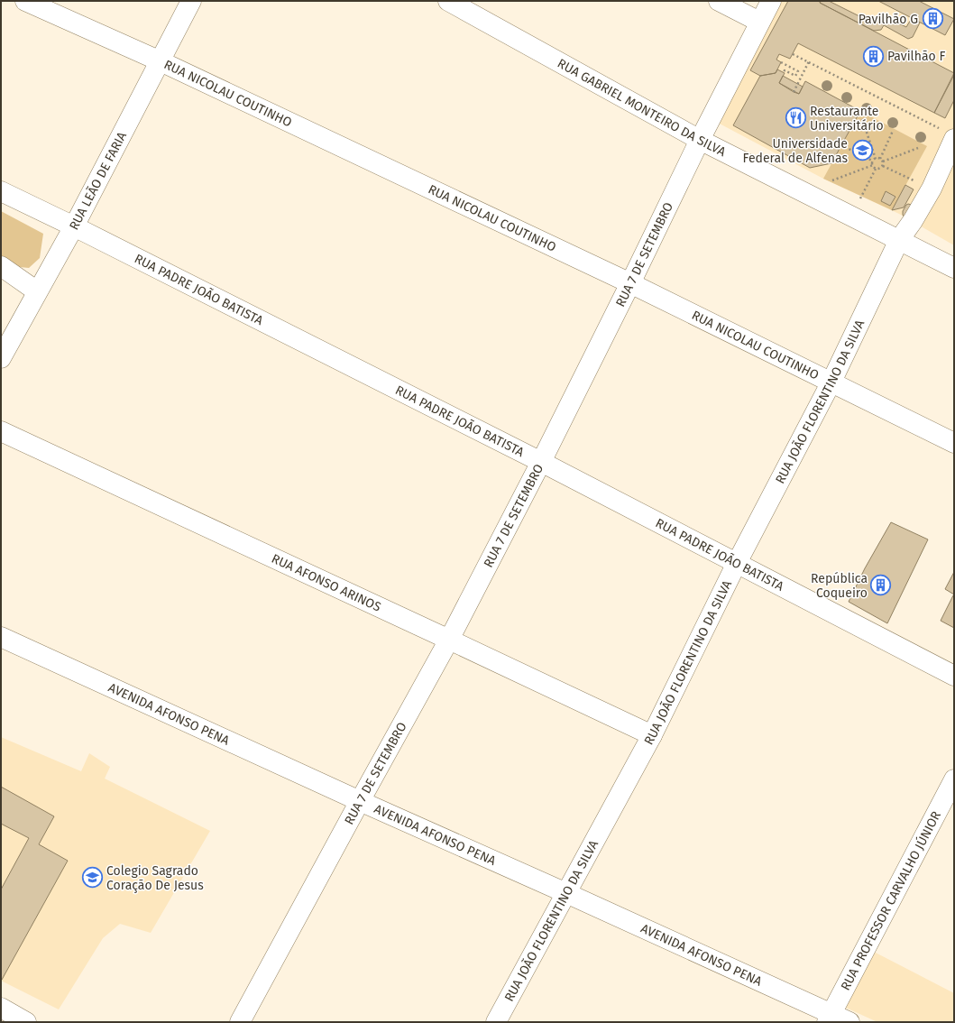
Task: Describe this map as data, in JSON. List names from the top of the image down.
{
  "streets": {
    "street": [
      "RUA NICOLAU COUTINHO",
      "RUA GABRIEL MONTEIRO DA SILVA",
      "RUA LEÃO DE FARIA",
      "RUA 7 DE SETEMBRO",
      "RUA PADRE JOÃO BATISTA",
      "RUA JOÃO FLORENTINO DA SILVA",
      "RUA AFONSO ARINOS",
      "AVENIDA AFONSO PENA",
      "RUA PROFESSOR CARVALHO JÚNIOR"
    ]
  },
  "crossings": [
    ["RUA NICOLAU COUTINHO", "RUA LEÃO DE FARIA"],
    ["RUA NICOLAU COUTINHO", "RUA 7 DE SETEMBRO"],
    ["RUA NICOLAU COUTINHO", "RUA JOÃO FLORENTINO DA SILVA"],
    ["RUA GABRIEL MONTEIRO DA SILVA", "RUA 7 DE SETEMBRO"],
    ["RUA GABRIEL MONTEIRO DA SILVA", "RUA JOÃO FLORENTINO DA SILVA"],
    ["RUA LEÃO DE FARIA", "RUA PADRE JOÃO BATISTA"],
    ["RUA 7 DE SETEMBRO", "RUA PADRE JOÃO BATISTA"],
    ["RUA 7 DE SETEMBRO", "RUA AFONSO ARINOS"],
    ["RUA 7 DE SETEMBRO", "AVENIDA AFONSO PENA"],
    ["RUA PADRE JOÃO BATISTA", "RUA JOÃO FLORENTINO DA SILVA"],
    ["RUA JOÃO FLORENTINO DA SILVA", "RUA AFONSO ARINOS"],
    ["RUA JOÃO FLORENTINO DA SILVA", "AVENIDA AFONSO PENA"],
    ["AVENIDA AFONSO PENA", "RUA PROFESSOR CARVALHO JÚNIOR"]
  ],
  "places": {
    "building": ["Pavilhão G", "Pavilhão F", "República Coqueiro"],
    "restaurant": ["Restaurante Universitário"],
    "school or university": ["Universidade Federal de Alfenas", "Colegio Sagrado Coração De Jesus"]
  }
}
